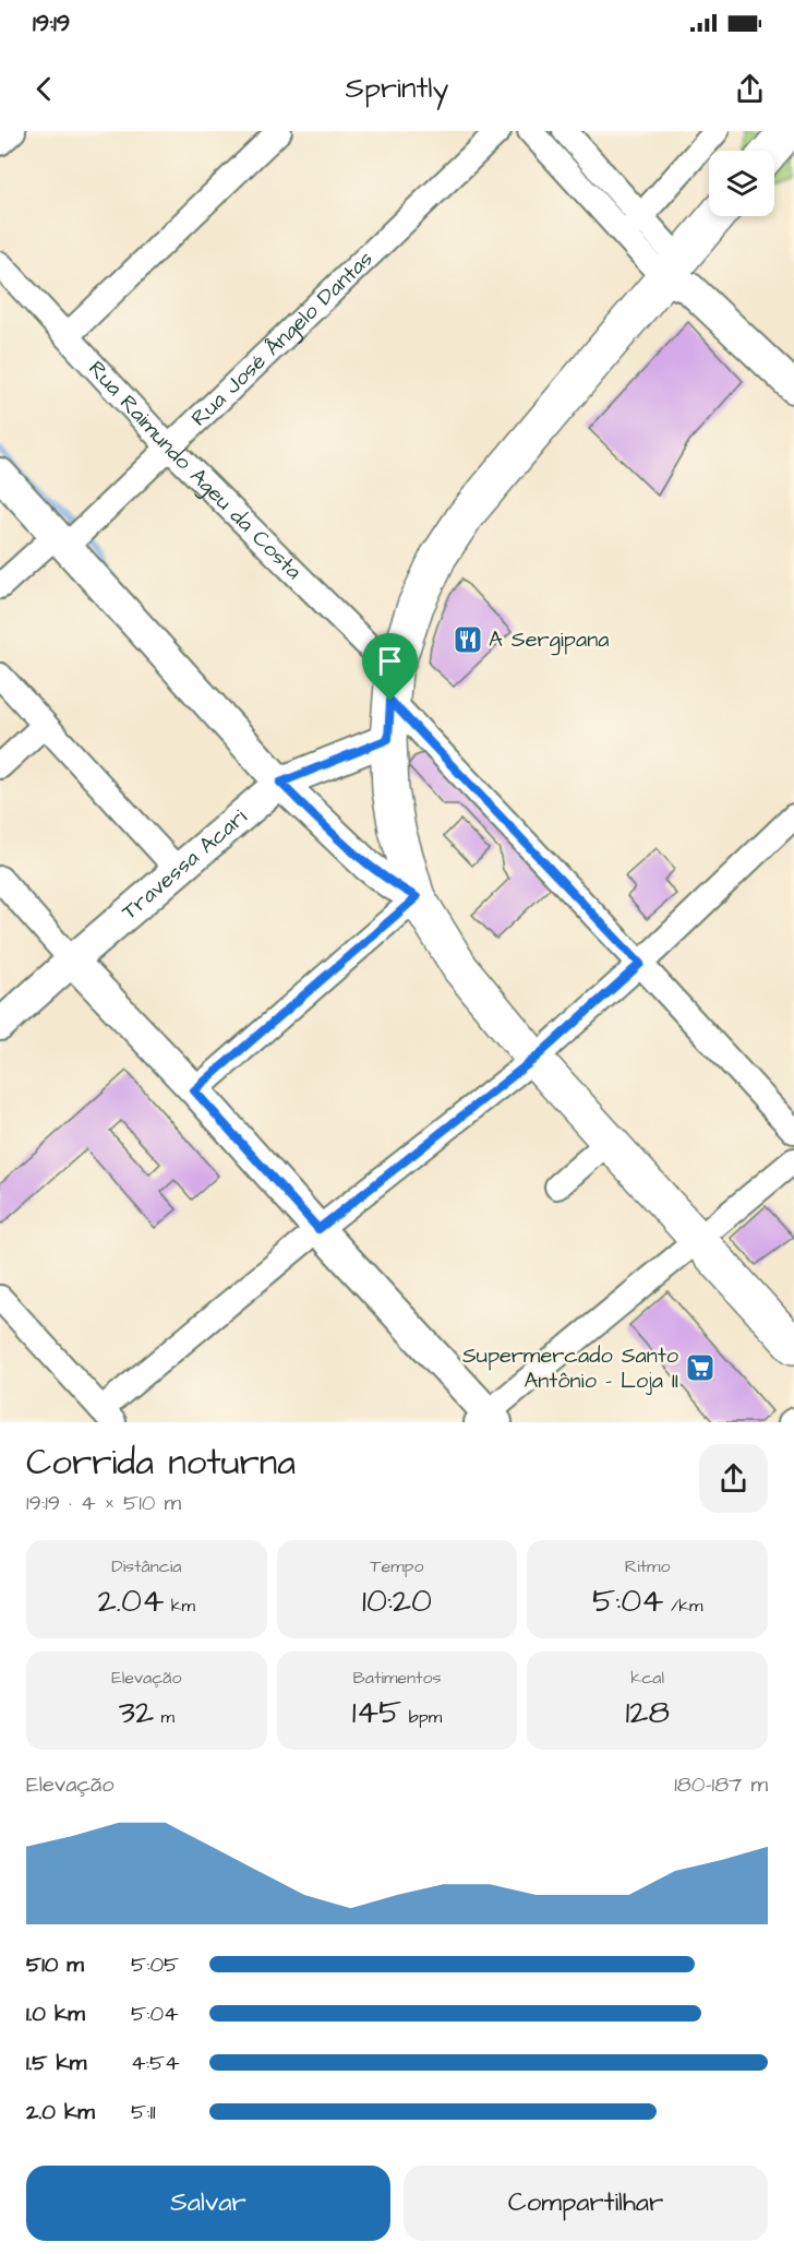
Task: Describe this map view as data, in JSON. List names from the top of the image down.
{
  "streets": {
    "street": ["Rua José Ângelo Dantas", "Rua Raimundo Ageu da Costa", "Travessa Acari"]
  },
  "crossings": [
    ["Rua José Ângelo Dantas", "Rua Raimundo Ageu da Costa"]
  ],
  "places": {
    "restaurant": ["A Sergipana"],
    "supermarket": ["Supermercado Santo Antônio - Loja II"]
  },
  "page": {
    "status": "19:19",
    "header": "Sprintly",
    "heading": ["Corrida noturna", "19:19 · 4 × 510 m"],
    "stats": [
      ["Distância", "2.04 km"],
      ["Tempo", "10:20"],
      ["Ritmo", "5:04 /km"],
      ["Elevação", "32 m"],
      ["Batimentos", "145 bpm"],
      ["kcal", "128"]
    ],
    "chart": ["Elevação", "180–187 m"],
    "list": [
      {
        "name": "510 m",
        "note": "5:05"
      },
      {
        "name": "1.0 km",
        "note": "5:04"
      },
      {
        "name": "1.5 km",
        "note": "4:54"
      },
      {
        "name": "2.0 km",
        "note": "5:11"
      }
    ],
    "buttons": ["Salvar", "Compartilhar"]
  }
}
